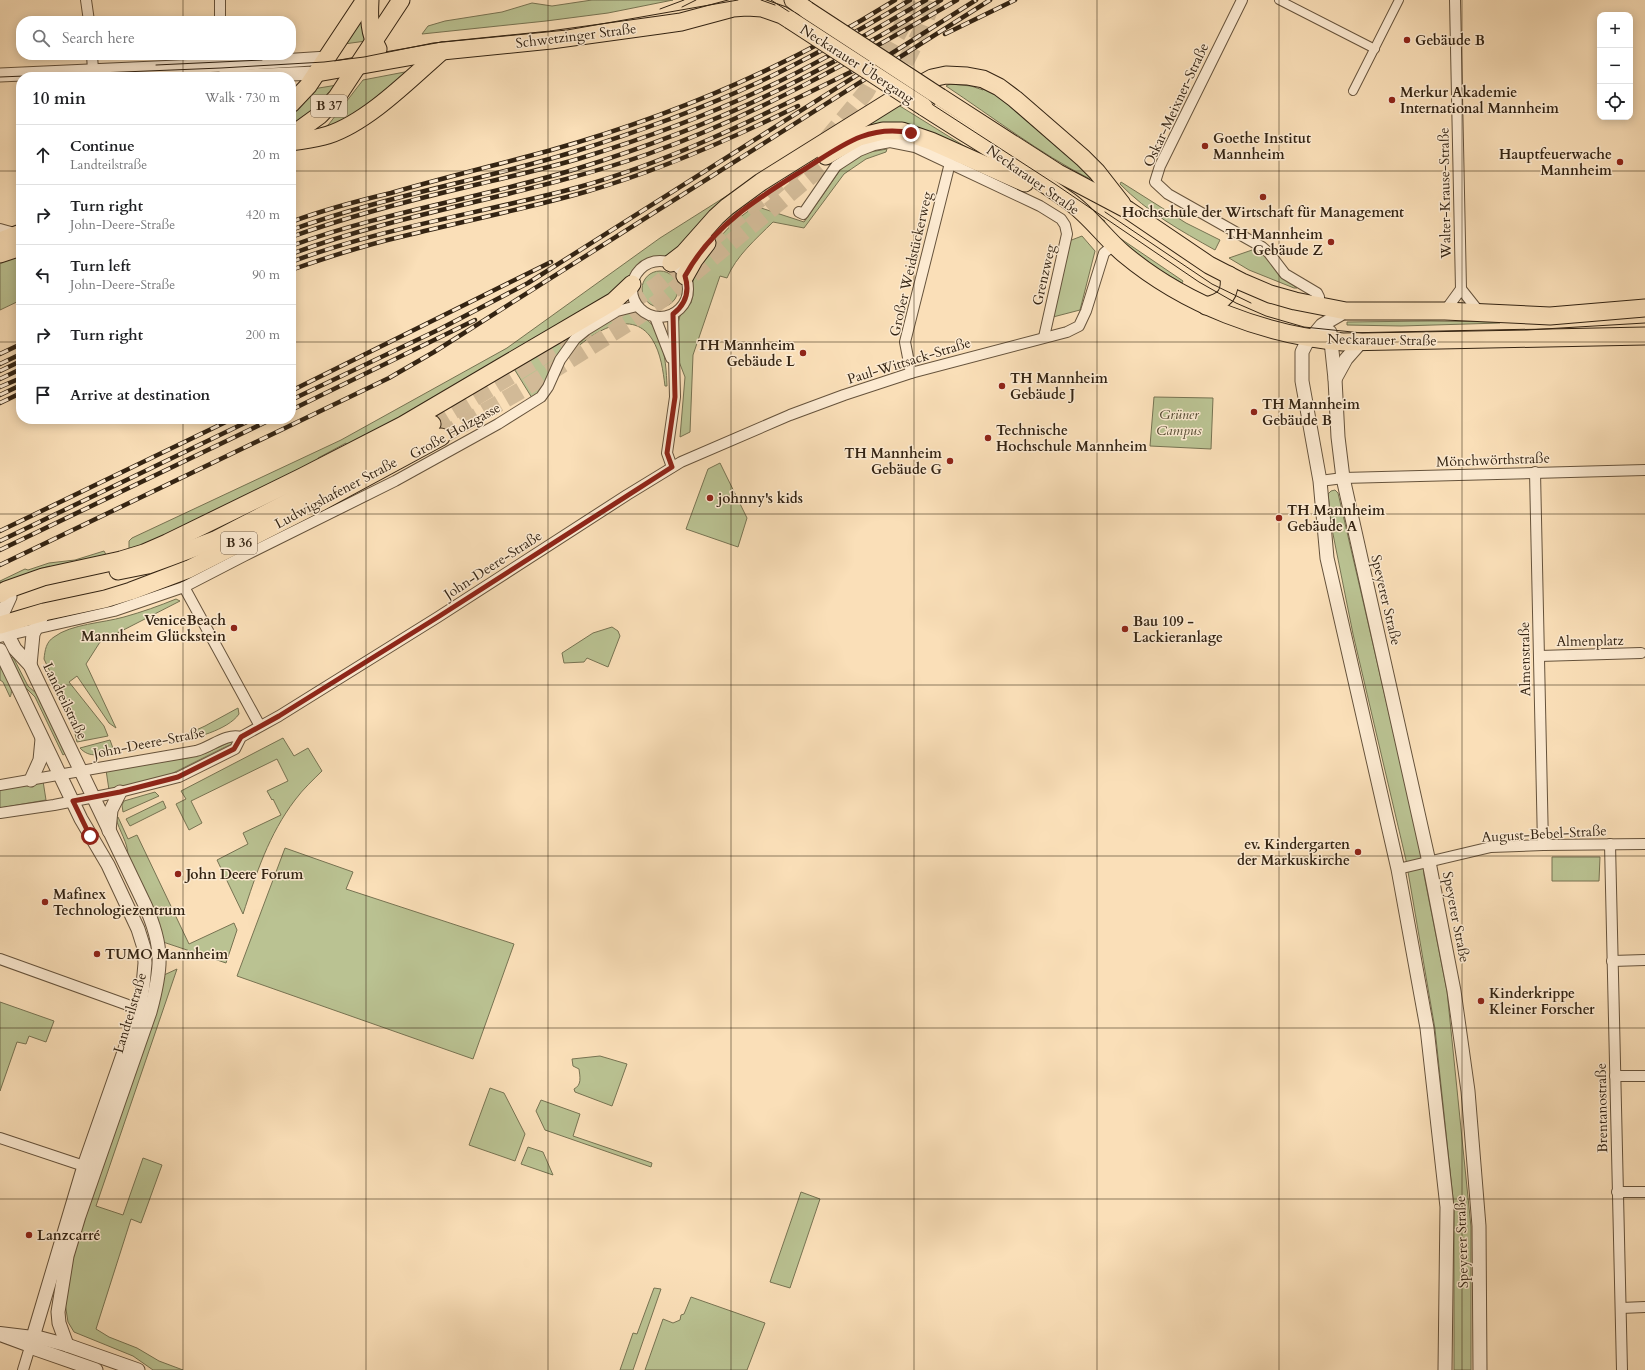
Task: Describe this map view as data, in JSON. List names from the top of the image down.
{
  "streets": {
    "main road": [
      "Schwetzinger Straße",
      "Neckarauer Übergang",
      "B 37",
      "Neckarauer Straße",
      "Ludwigshafener Straße",
      "B 36"
    ],
    "street": [
      "Oskar-Meixner-Straße",
      "Walter-Krause-Straße",
      "Großer Weidstückerweg",
      "Grenzweg",
      "Paul-Wittsack-Straße",
      "Große Holzgasse",
      "Mönchwörthstraße",
      "John-Deere-Straße",
      "Speyerer Straße",
      "Almenplatz",
      "Almenstraße",
      "Landteilstraße",
      "August-Bebel-Straße",
      "Brentanostraße"
    ]
  },
  "crossings": [
    ["Schwetzinger Straße", "Neckarauer Übergang"],
    ["Schwetzinger Straße", "B 37"],
    ["Neckarauer Übergang", "Neckarauer Straße"],
    ["Oskar-Meixner-Straße", "Neckarauer Straße"],
    ["Oskar-Meixner-Straße", "Speyerer Straße"],
    ["Neckarauer Straße", "Speyerer Straße"],
    ["Großer Weidstückerweg", "Grenzweg"],
    ["Großer Weidstückerweg", "Paul-Wittsack-Straße"],
    ["Grenzweg", "Paul-Wittsack-Straße"],
    ["Paul-Wittsack-Straße", "John-Deere-Straße"],
    ["Große Holzgasse", "Ludwigshafener Straße"],
    ["Große Holzgasse", "Landteilstraße"],
    ["Mönchwörthstraße", "Speyerer Straße"],
    ["Mönchwörthstraße", "Almenstraße"],
    ["Ludwigshafener Straße", "Landteilstraße"],
    ["John-Deere-Straße", "Landteilstraße"],
    ["Speyerer Straße", "August-Bebel-Straße"],
    ["Almenplatz", "Almenstraße"],
    ["Almenstraße", "August-Bebel-Straße"],
    ["August-Bebel-Straße", "Brentanostraße"]
  ],
  "parks": ["Grüner Campus"],
  "places": [
    "Gebäude B",
    "Merkur Akademie International Mannheim",
    "Goethe Institut Mannheim",
    "Hauptfeuerwache Mannheim",
    "Hochschule der Wirtschaft für Management",
    "TH Mannheim Gebäude Z",
    "TH Mannheim Gebäude L",
    "TH Mannheim Gebäude J",
    "TH Mannheim Gebäude B",
    "Technische Hochschule Mannheim",
    "TH Mannheim Gebäude G",
    "johnny's kids",
    "TH Mannheim Gebäude A",
    "VeniceBeach Mannheim Glückstein",
    "Bau 109 - Lackieranlage",
    "ev. Kindergarten der Markuskirche",
    "John Deere Forum",
    "Mafinex Technologiezentrum",
    "TUMO Mannheim",
    "Kinderkrippe Kleiner Forscher",
    "Lanzcarré"
  ],
  "page": {
    "map_buttons": ["+", "−"],
    "search": "Search here",
    "heading": ["10 min", "Walk · 730 m"],
    "list": [
      ["Continue", "Landteilstraße", "20 m"],
      ["Turn right", "John-Deere-Straße", "420 m"],
      ["Turn left", "John-Deere-Straße", "90 m"],
      ["Turn right", "200 m"],
      "Arrive at destination"
    ]
  }
}
